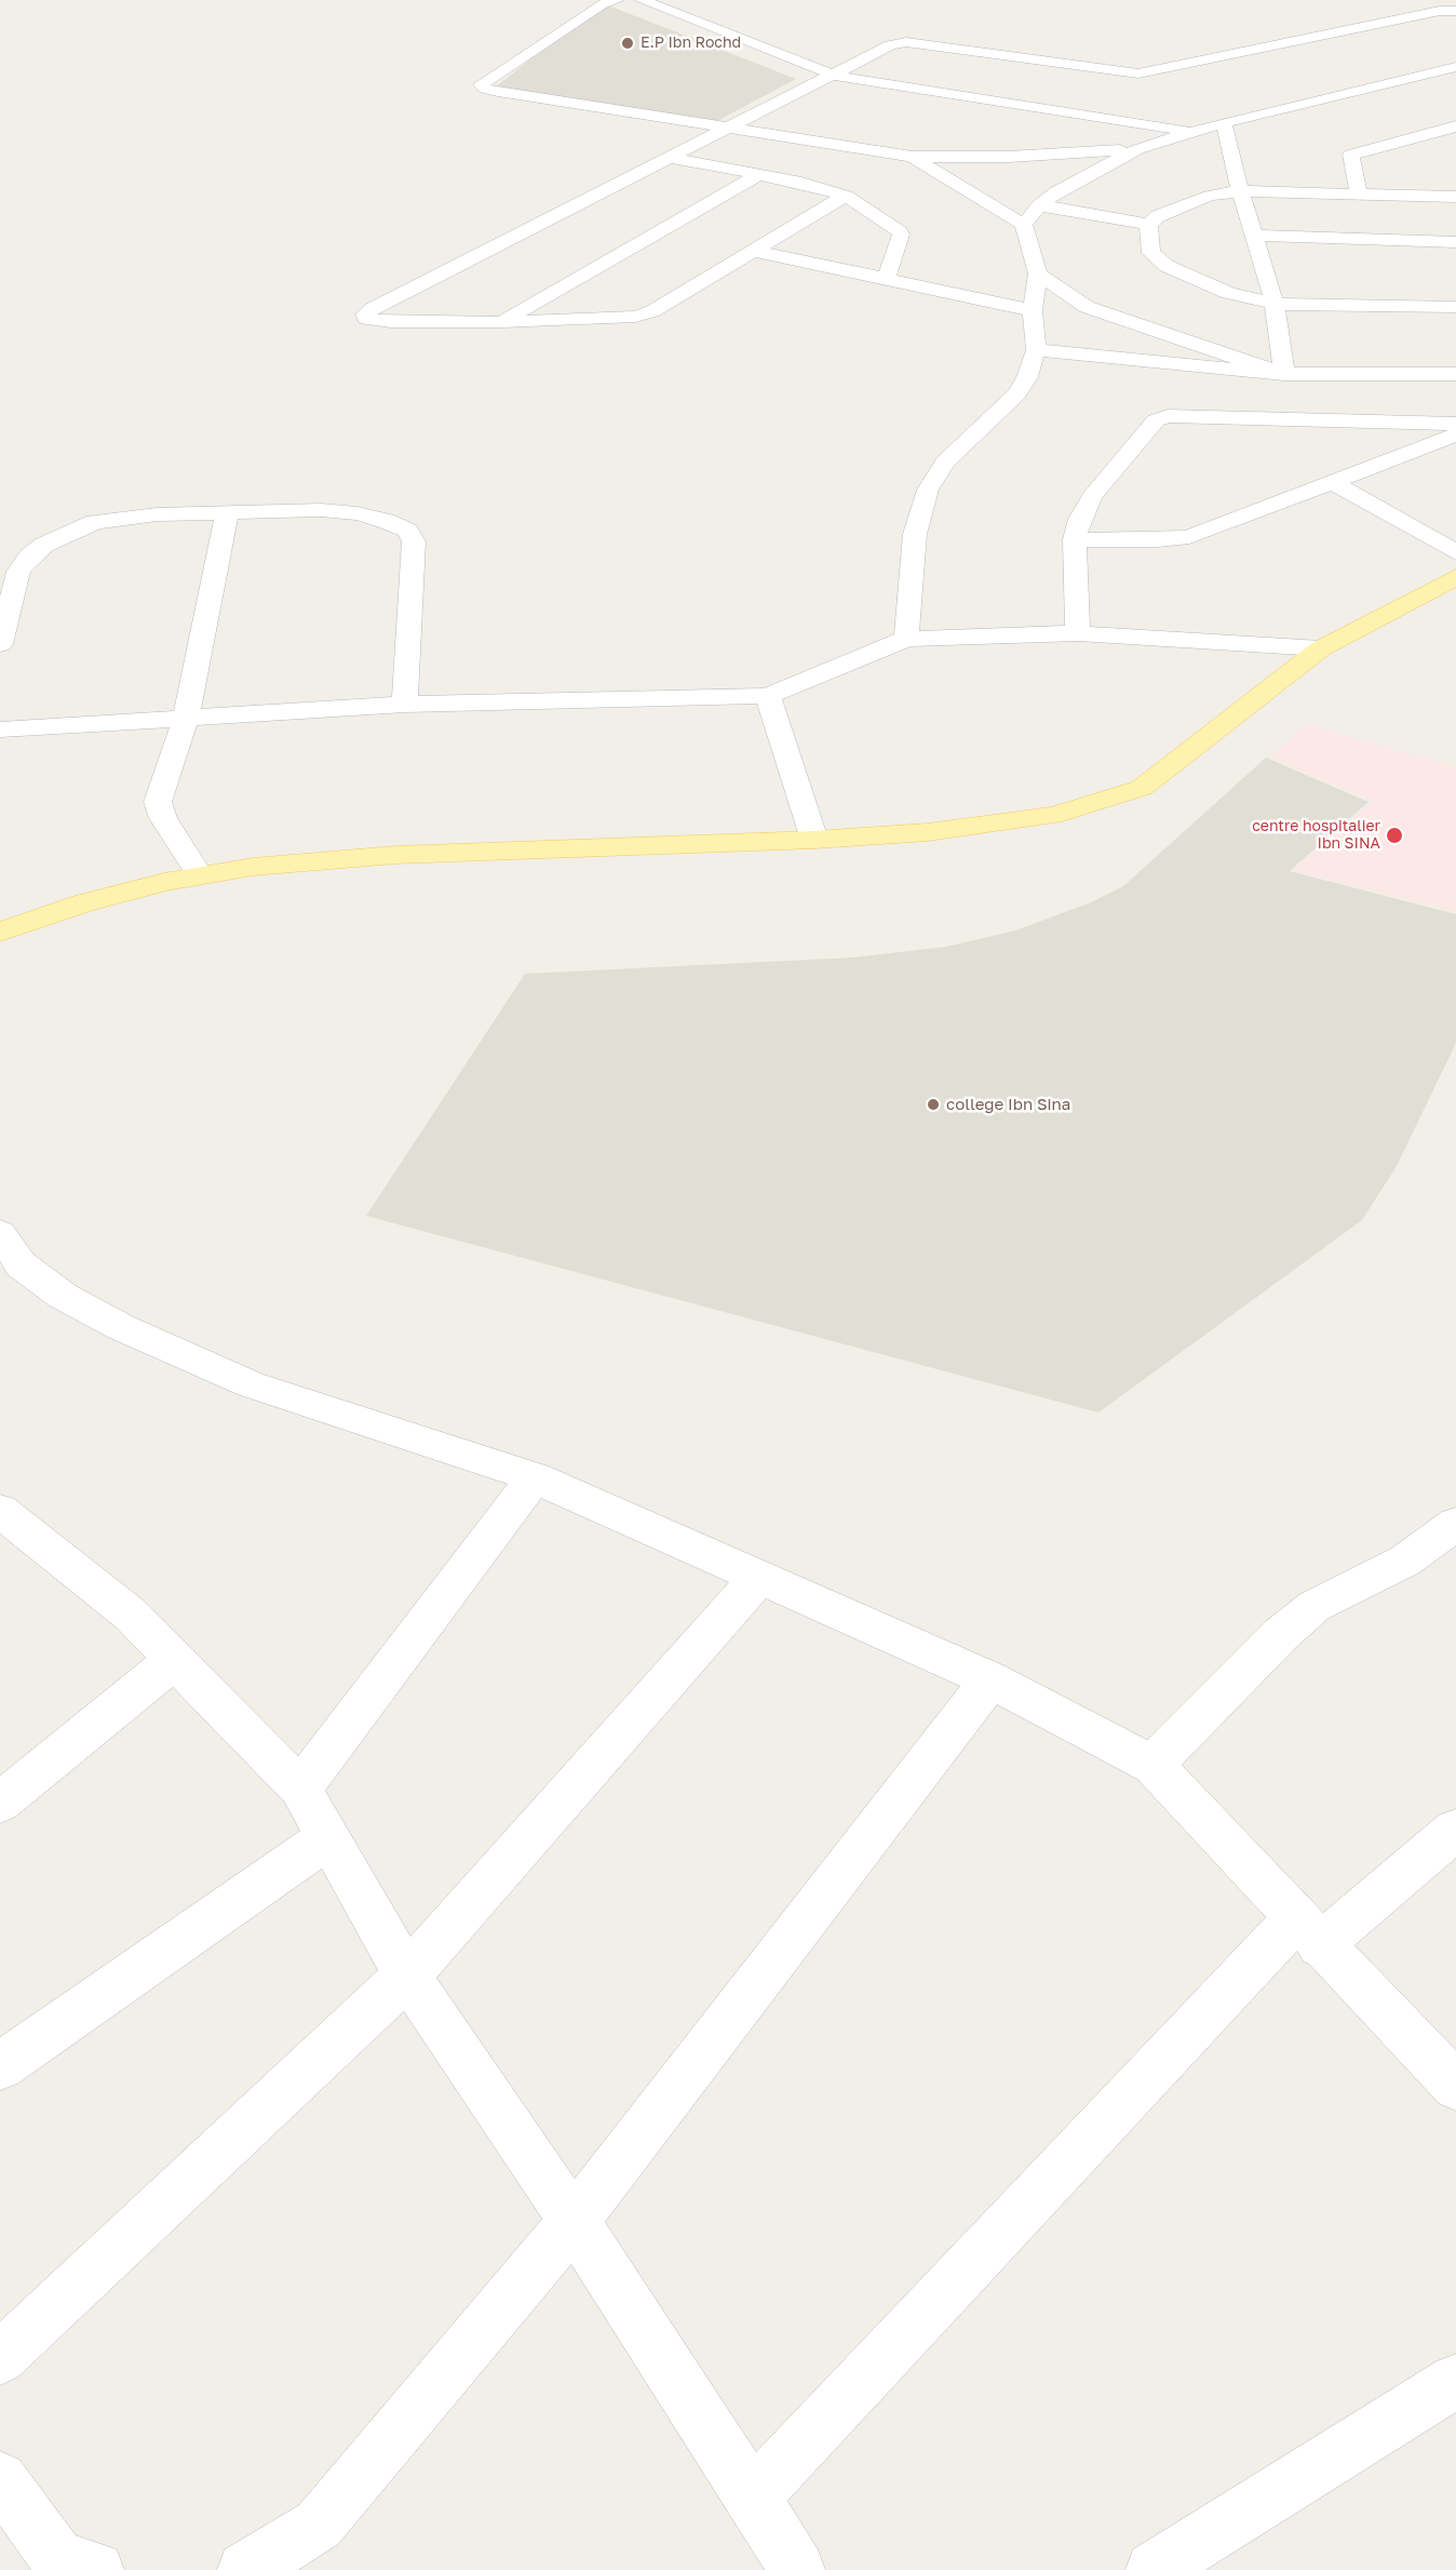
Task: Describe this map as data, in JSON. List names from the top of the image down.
{
  "places": ["E.P Ibn Rochd", "centre hospitalier Ibn SINA", "college Ibn Sina"]
}
